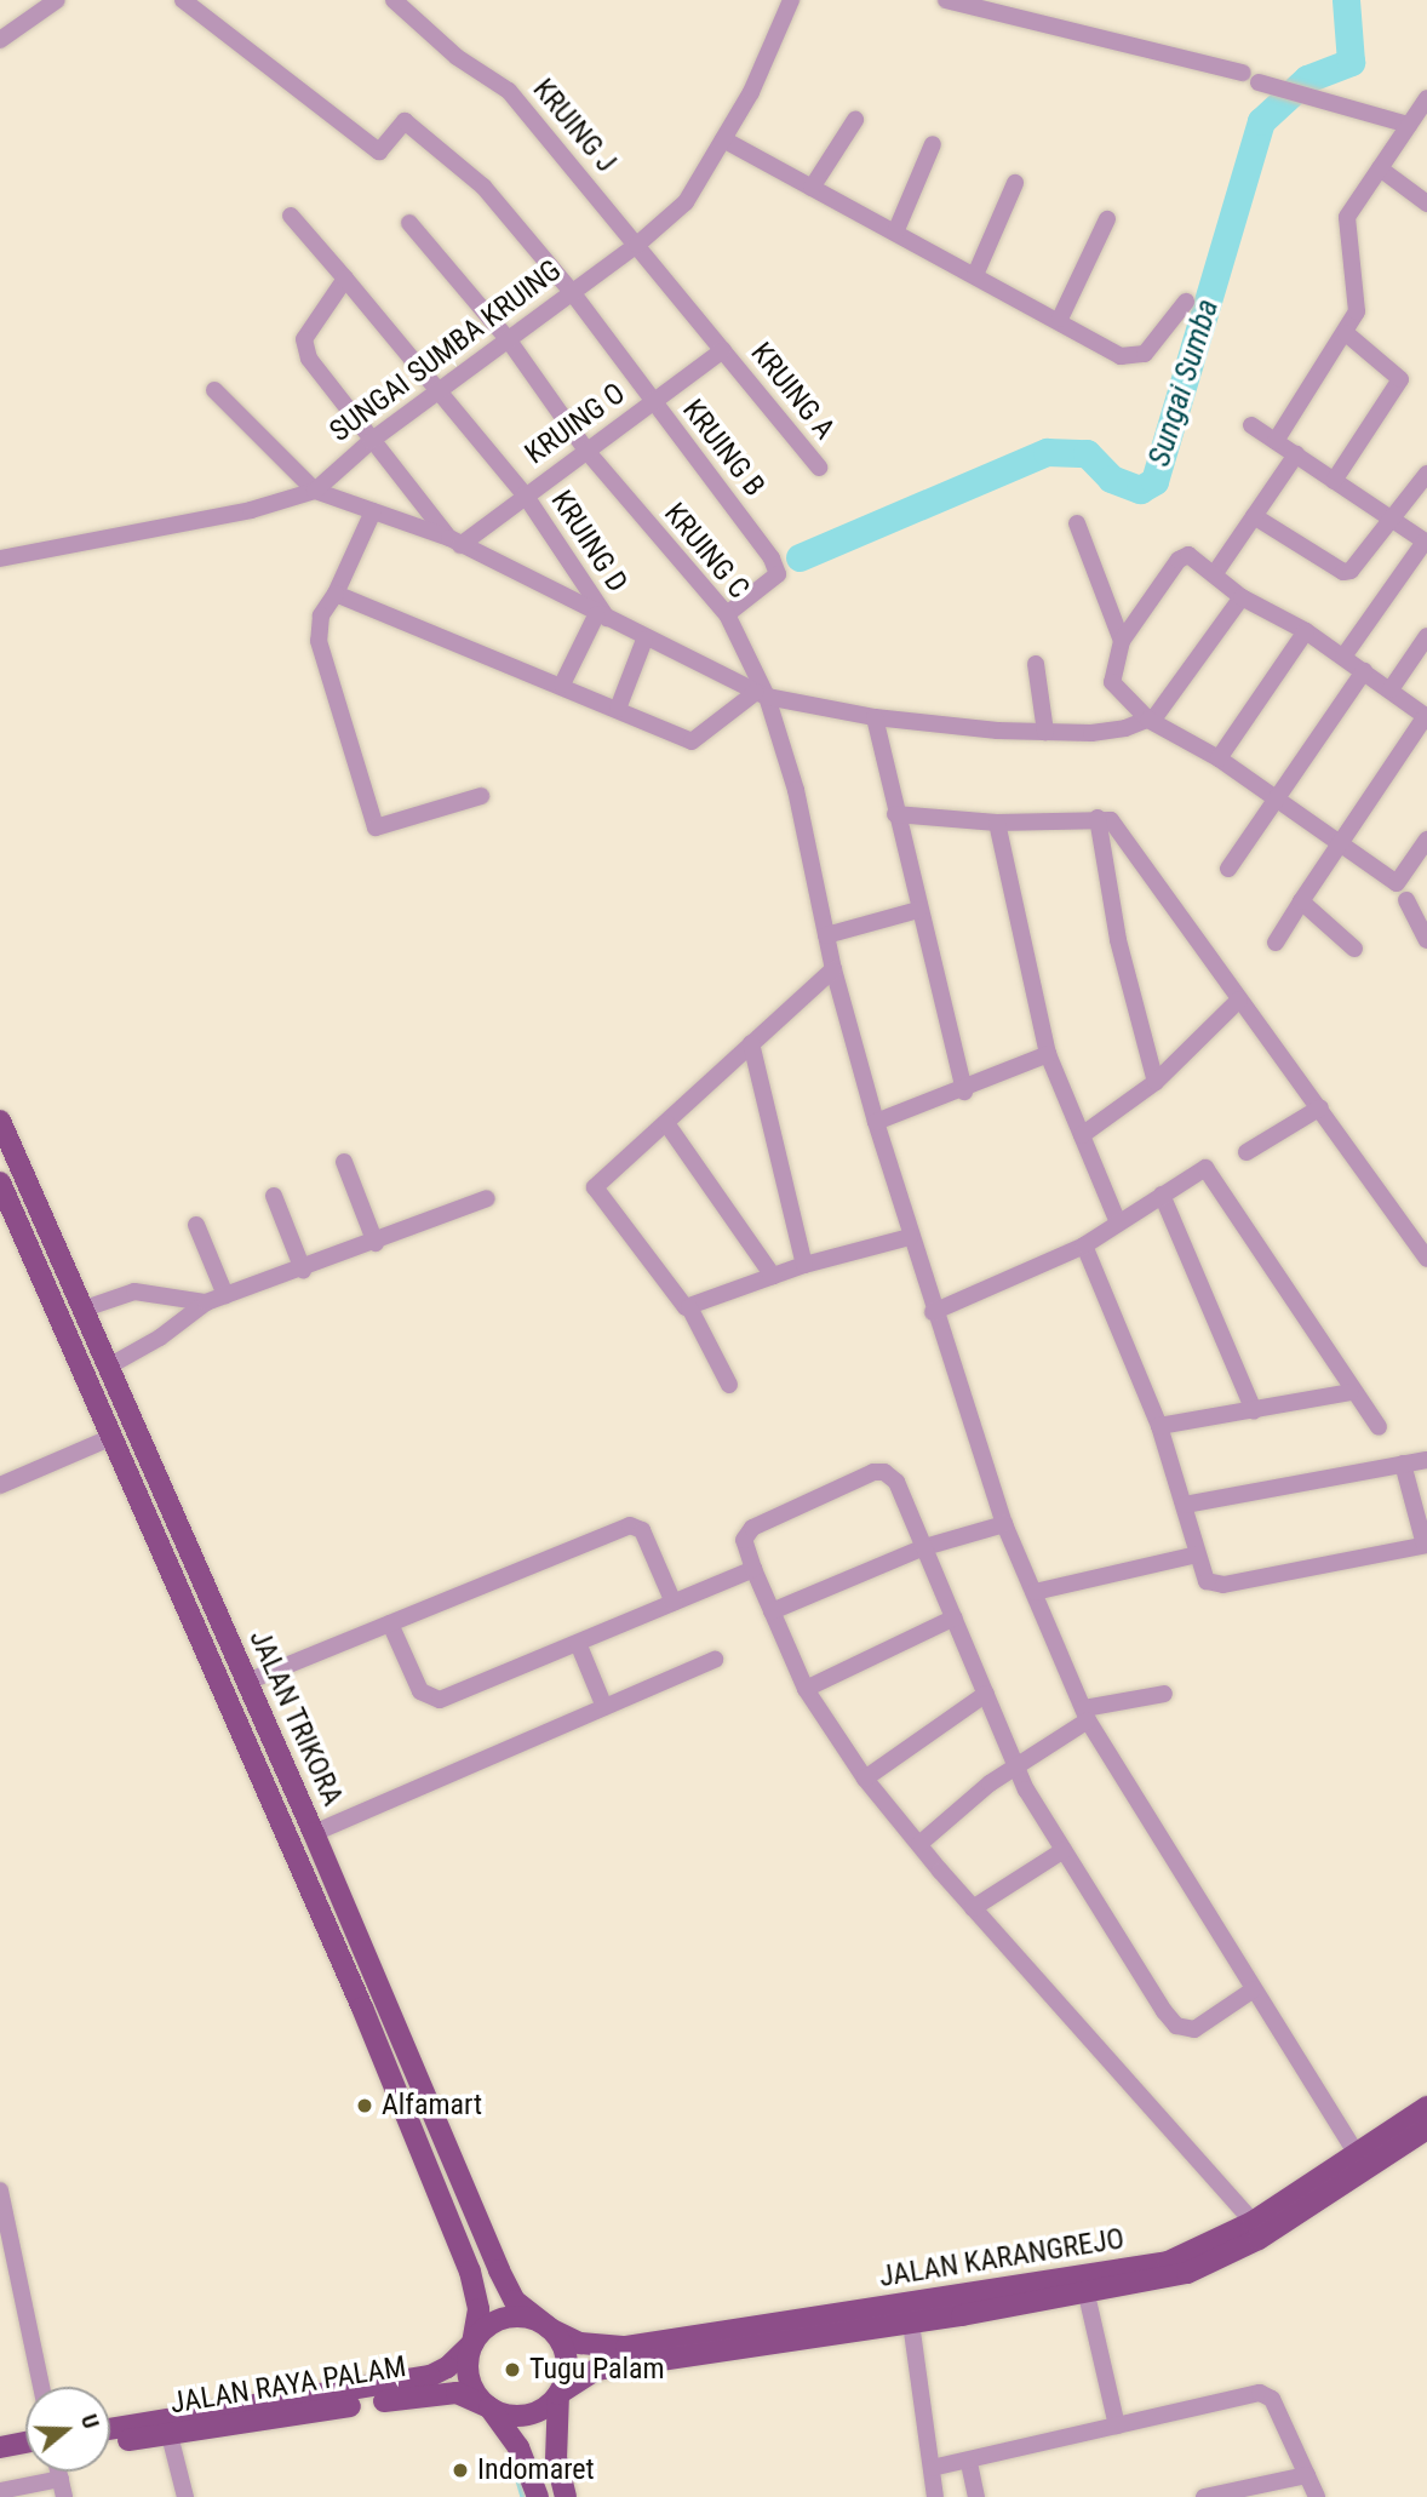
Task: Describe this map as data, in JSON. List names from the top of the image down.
{
  "streets": {
    "main road": ["JALAN TRIKORA", "JALAN KARANGREJO", "JALAN RAYA PALAM"],
    "street": [
      "KRUING J",
      "SUNGAI SUMBA KRUING",
      "KRUING A",
      "KRUING O",
      "KRUING B",
      "KRUING D",
      "KRUING C"
    ]
  },
  "crossings": [
    ["KRUING J", "SUNGAI SUMBA KRUING"],
    ["KRUING J", "KRUING A"],
    ["KRUING J", "KRUING O"],
    ["SUNGAI SUMBA KRUING", "KRUING B"],
    ["SUNGAI SUMBA KRUING", "KRUING D"],
    ["SUNGAI SUMBA KRUING", "KRUING C"],
    ["KRUING A", "KRUING O"],
    ["KRUING O", "KRUING B"],
    ["KRUING O", "KRUING D"],
    ["KRUING O", "KRUING C"],
    ["KRUING B", "KRUING C"],
    ["KRUING C", "JALAN KARANGREJO"],
    ["JALAN TRIKORA", "JALAN KARANGREJO"],
    ["JALAN TRIKORA", "JALAN RAYA PALAM"],
    ["JALAN KARANGREJO", "JALAN RAYA PALAM"]
  ],
  "water": ["Sungai Sumba"],
  "places": ["Alfamart", "Tugu Palam", "Indomaret"],
  "north": "right"
}
